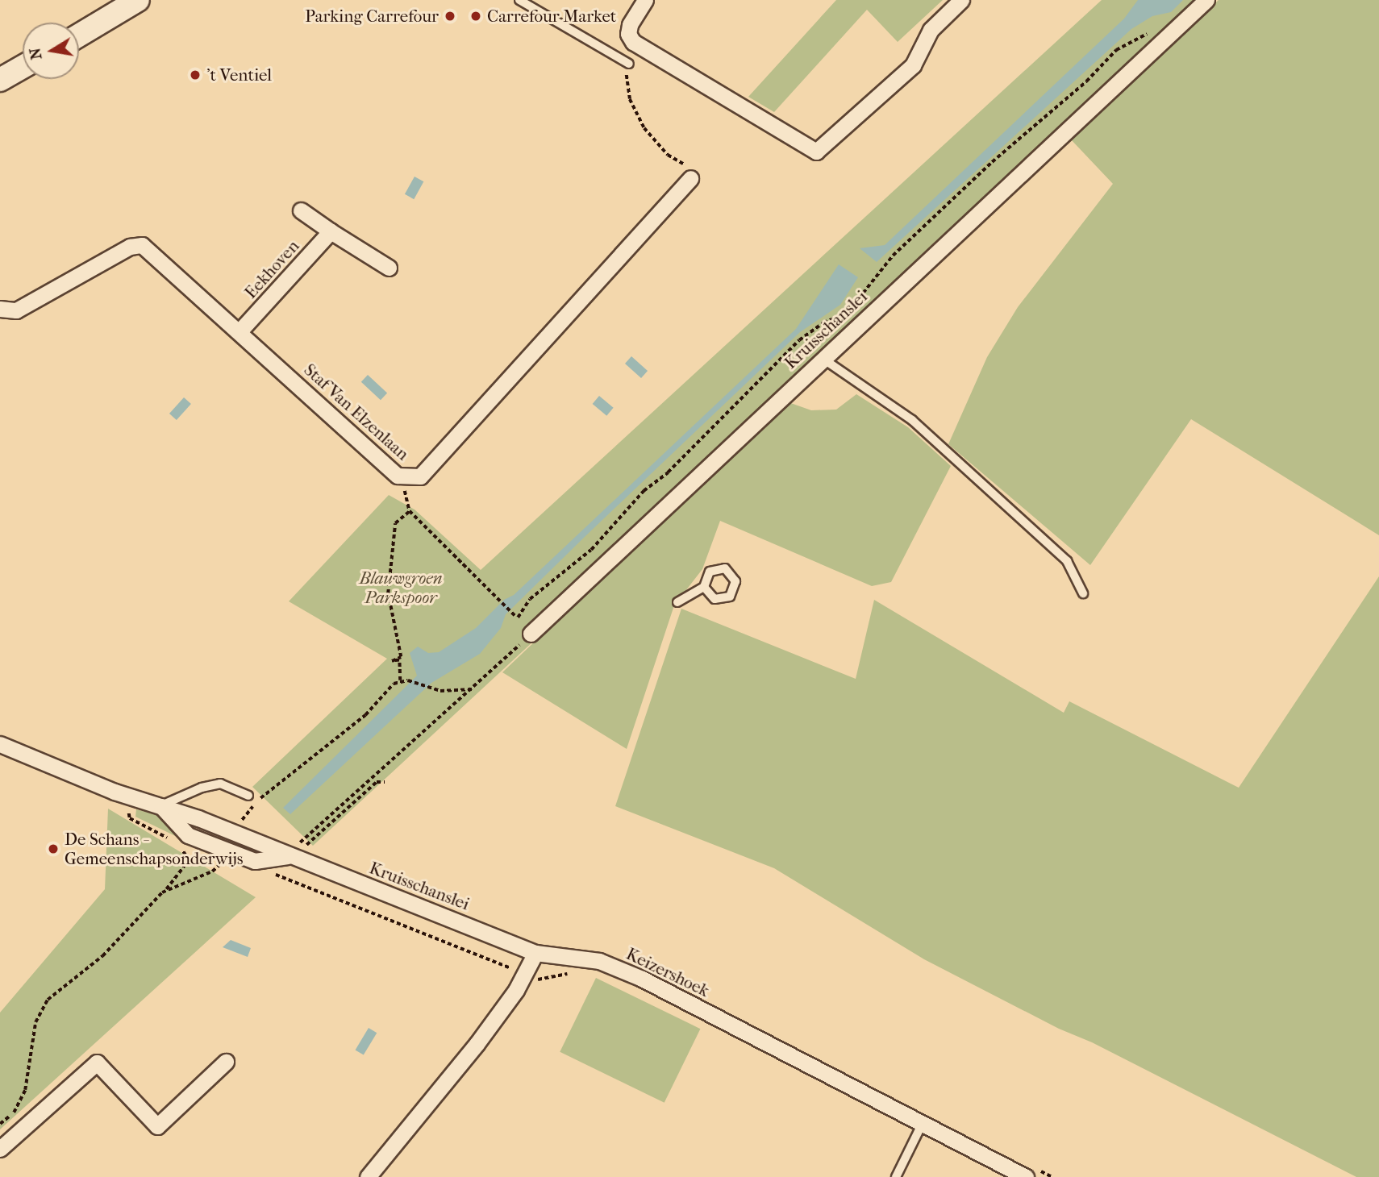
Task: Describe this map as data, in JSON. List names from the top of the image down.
{
  "streets": {
    "street": [
      "Eekhoven",
      "Kruisschanslei",
      "Staf Van Elzenlaan",
      "Keizershoek"
    ]
  },
  "crossings": [
    ["Eekhoven", "Staf Van Elzenlaan"],
    ["Kruisschanslei", "Keizershoek"]
  ],
  "parks": ["Blauwgroen Parkspoor"],
  "places": [
    "Parking Carrefour",
    "Carrefour Market",
    "'t Ventiel",
    "De Schans - Gemeenschapsonderwijs"
  ],
  "north": "left"
}
